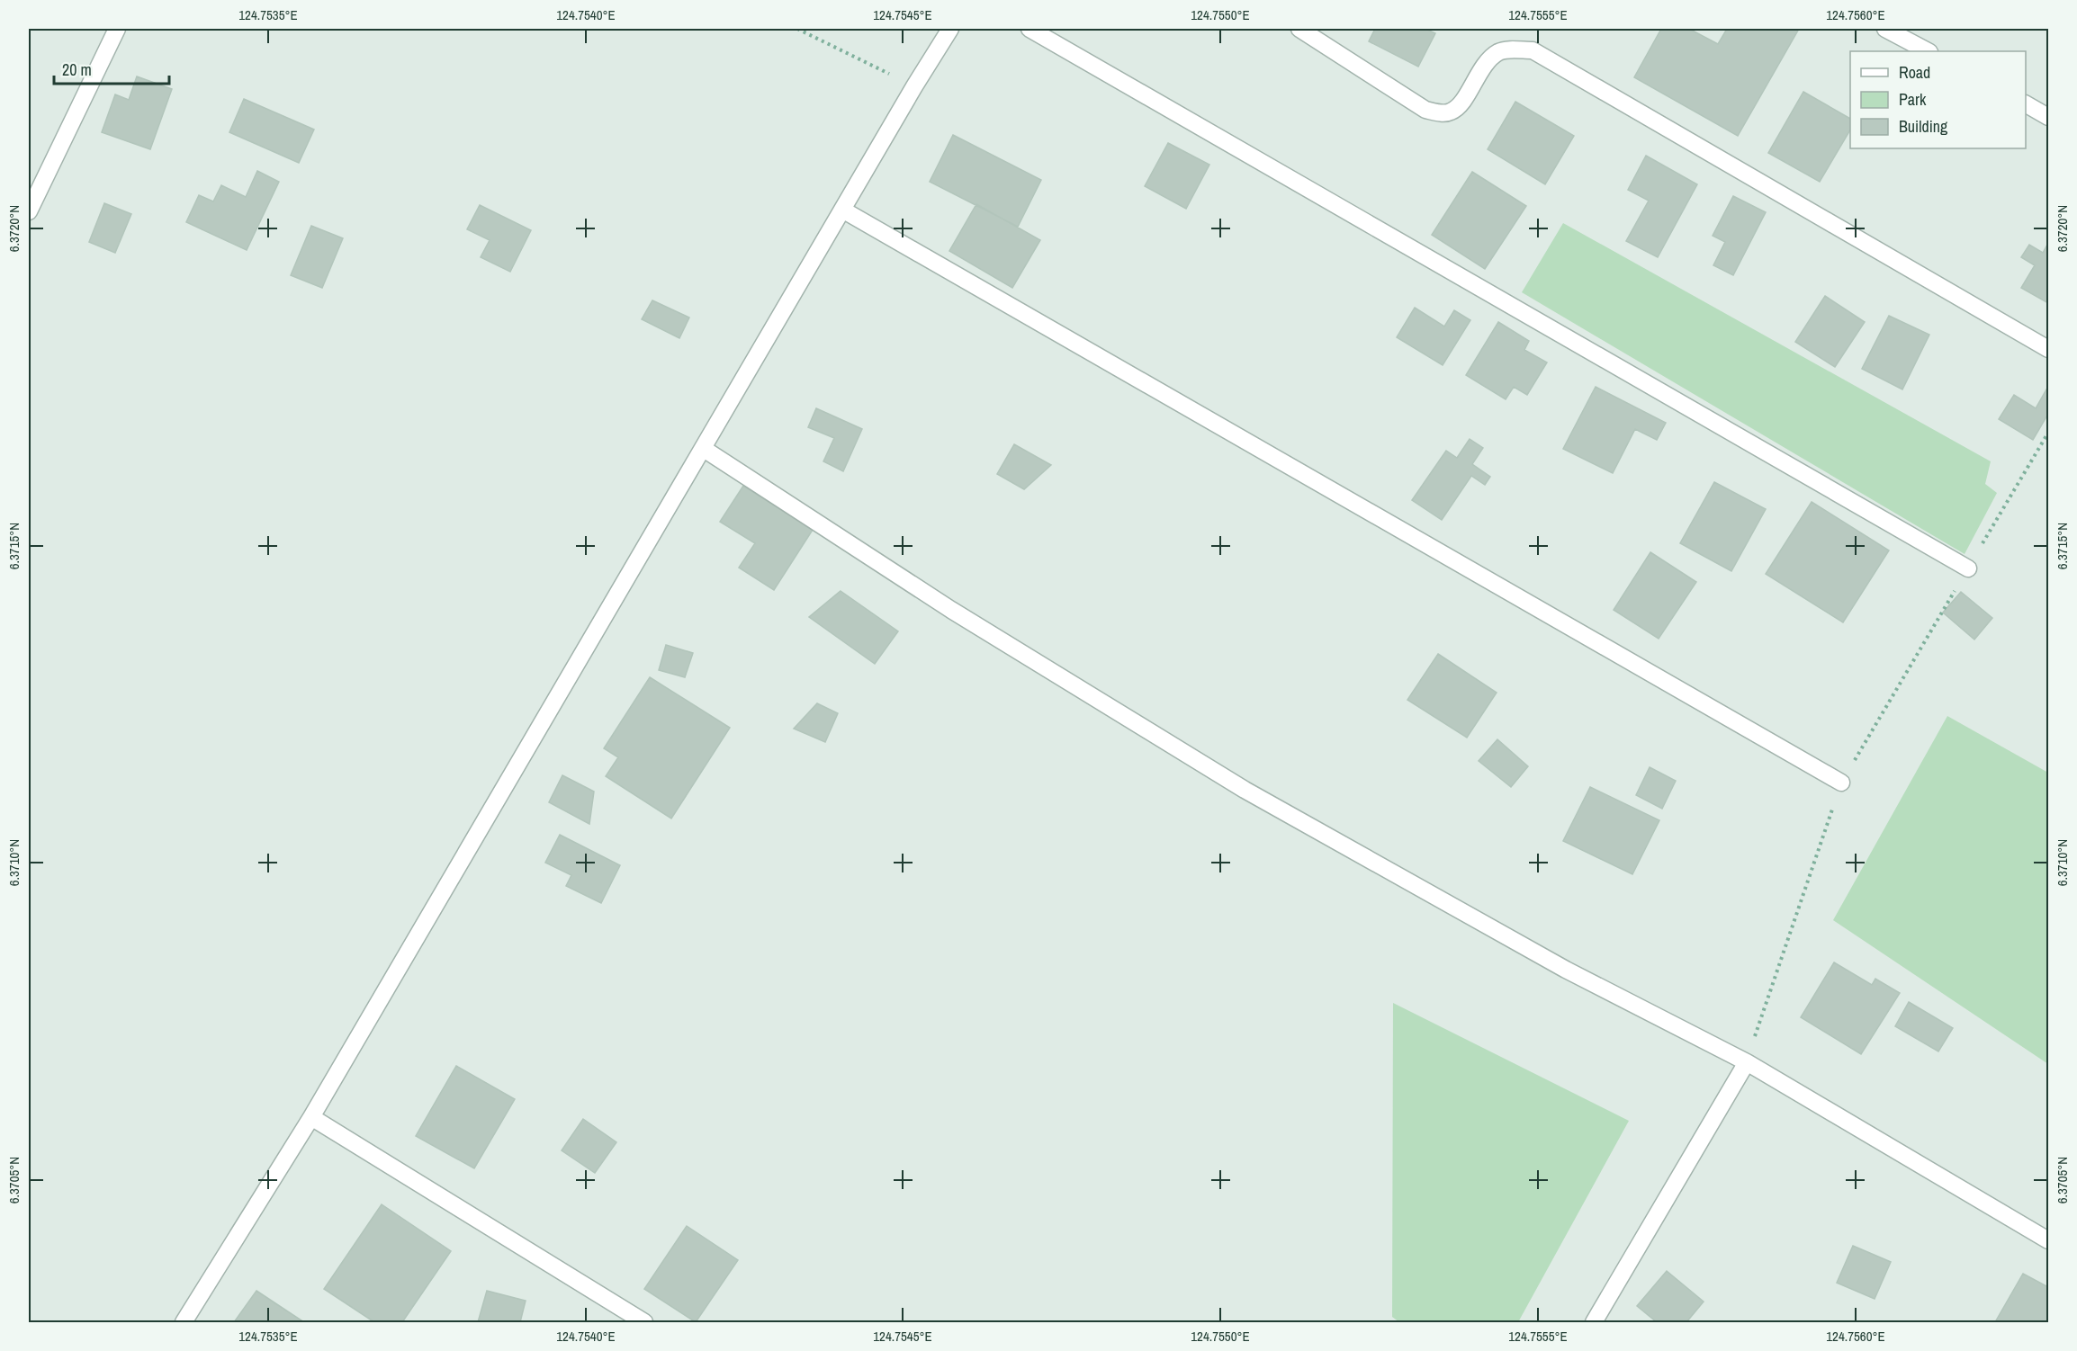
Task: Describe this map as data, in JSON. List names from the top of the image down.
{
  "legend": ["Road", "Park", "Building"],
  "scale_bar": "20 m",
  "coordinates": [
    "124.7535°E",
    "124.7540°E",
    "124.7545°E",
    "124.7550°E",
    "124.7555°E",
    "124.7560°E",
    "6.3720°N",
    "6.3715°N",
    "6.3710°N",
    "6.3705°N"
  ]
}
